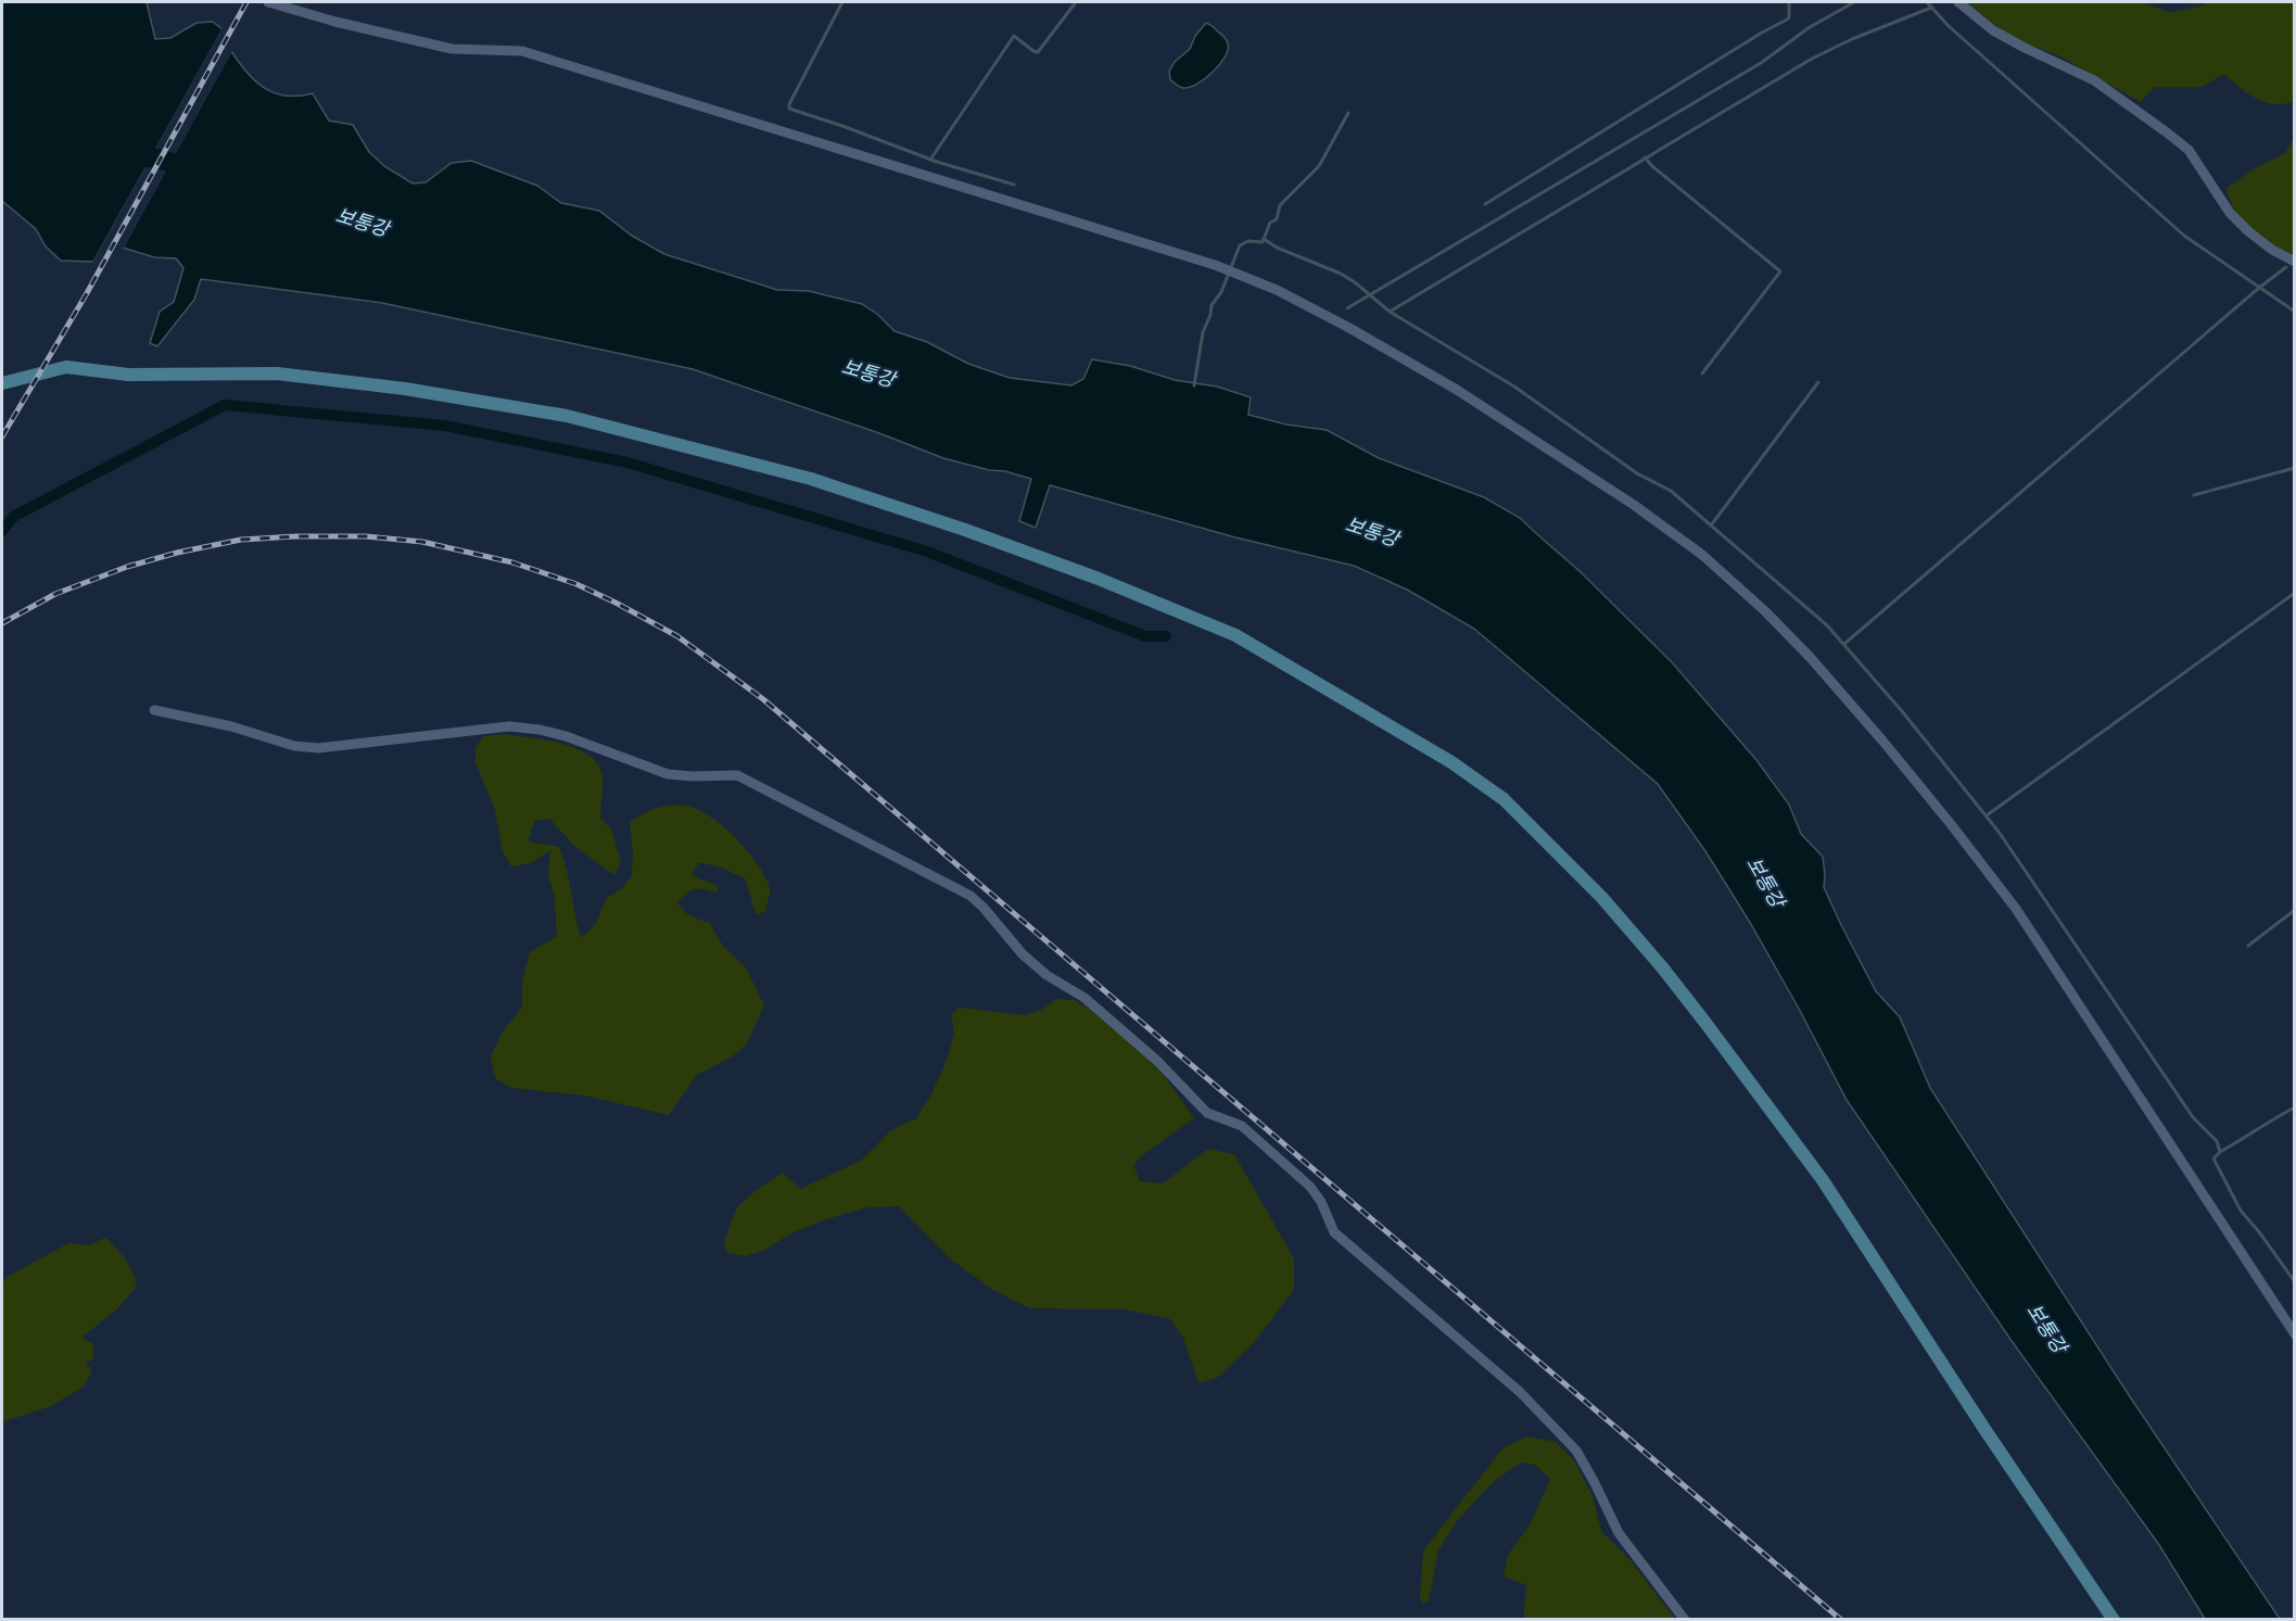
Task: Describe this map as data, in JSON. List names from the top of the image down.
{
  "water": ["보통강"]
}
